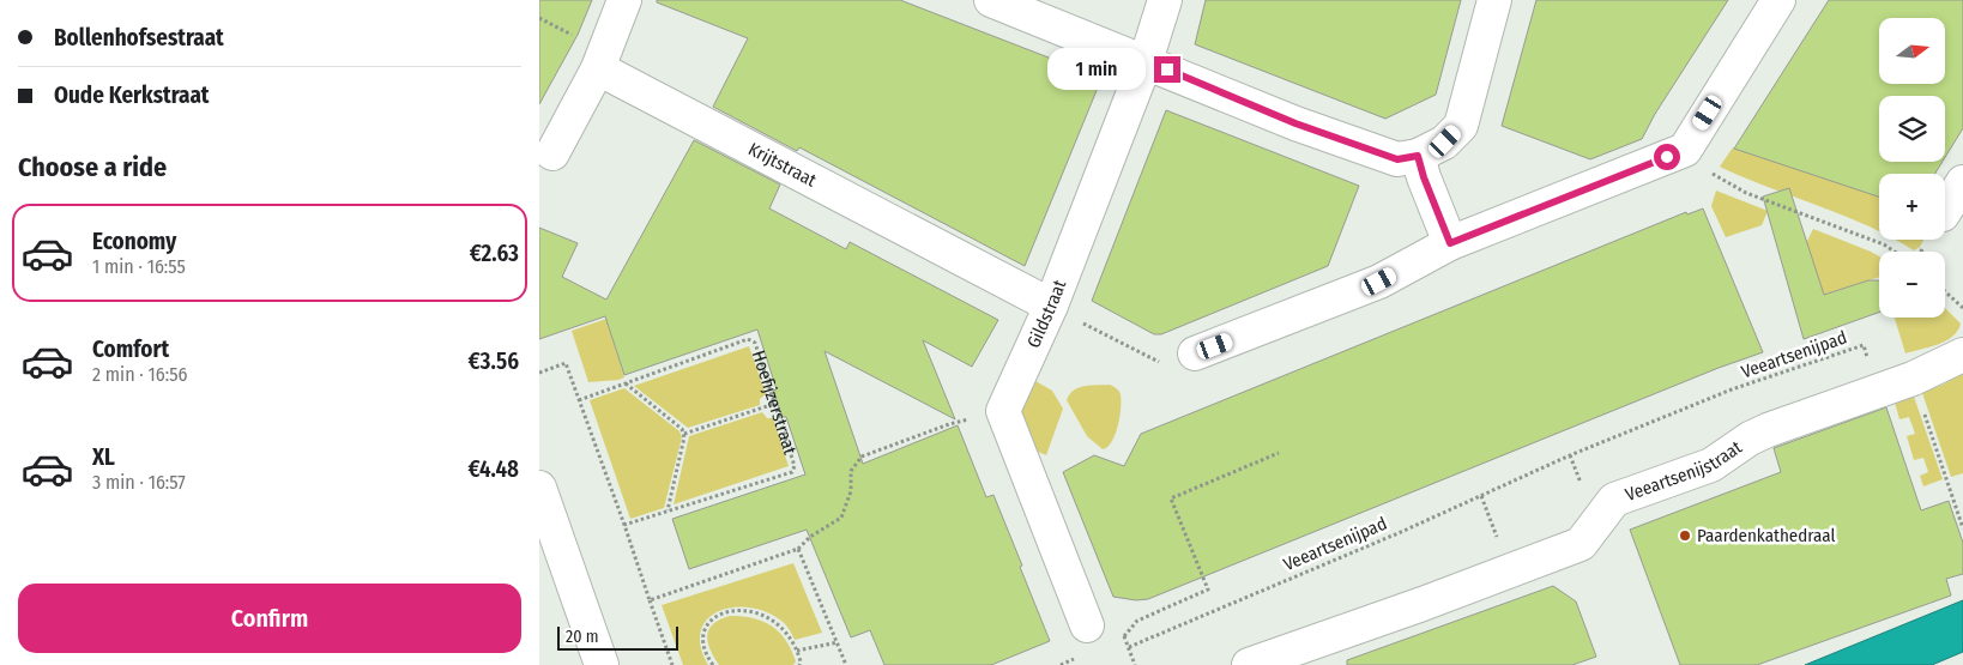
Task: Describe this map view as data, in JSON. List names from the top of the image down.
{
  "streets": {
    "street": ["Krijtstraat", "Gildstraat", "Veeartsenijstraat"],
    "path": ["Veeartsenijpad", "Hoefijzerstraat"]
  },
  "crossings": [
    ["Krijtstraat", "Gildstraat"]
  ],
  "places": ["Paardenkathedraal"],
  "scale_bar": "20 m",
  "north": "right",
  "page": {
    "banner": ["Bollenhofsestraat", "Oude Kerkstraat"],
    "map_buttons": ["+", "−"],
    "bubble": "1 min",
    "heading": "Choose a ride",
    "list": [
      {
        "name": "Economy",
        "note": "1 min · 16:55",
        "value": "€2.63"
      },
      {
        "name": "Comfort",
        "note": "2 min · 16:56",
        "value": "€3.56"
      },
      {
        "name": "XL",
        "note": "3 min · 16:57",
        "value": "€4.48"
      }
    ],
    "buttons": "Confirm",
    "scale": "20 m"
  }
}
